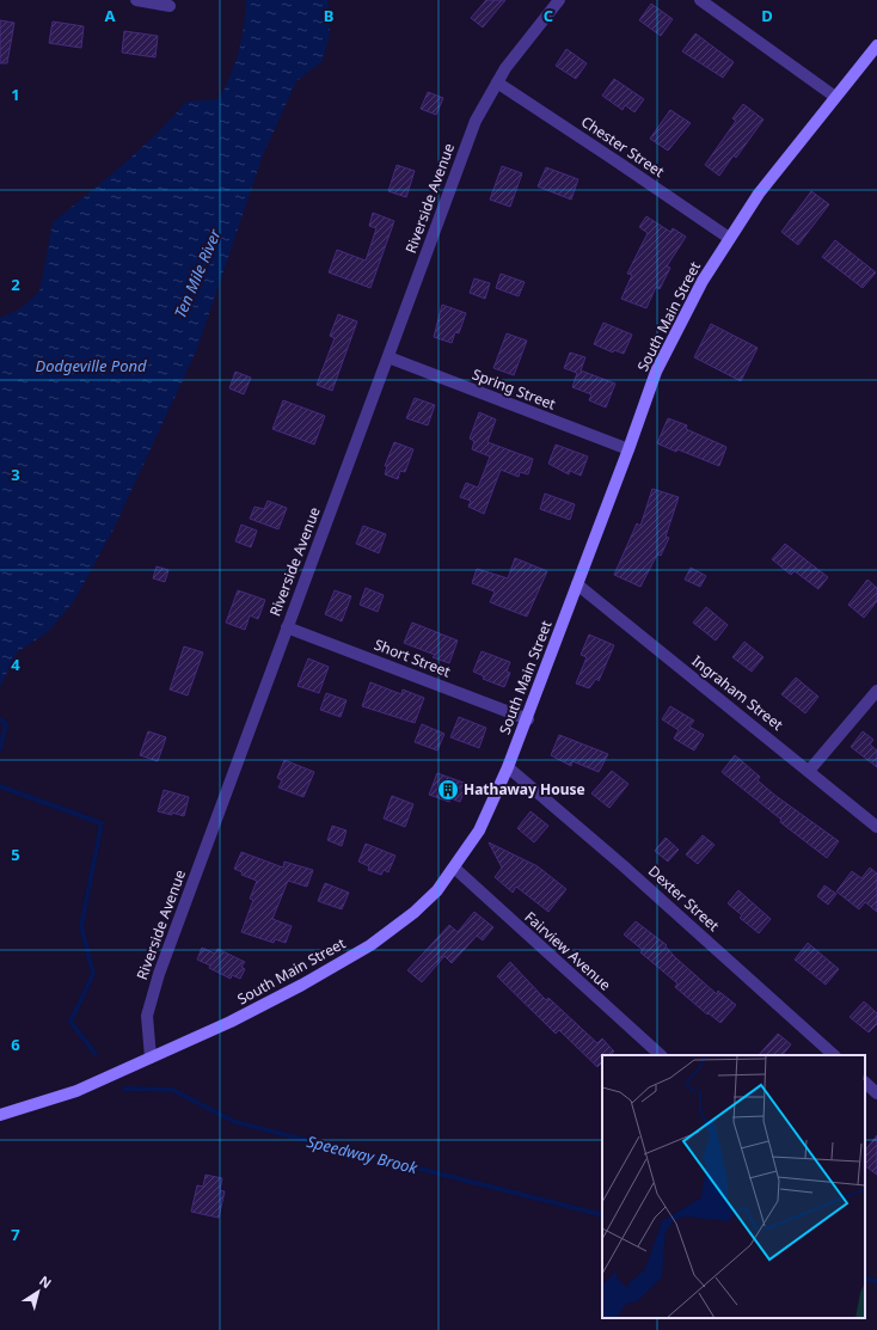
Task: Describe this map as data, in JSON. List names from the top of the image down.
{
  "streets": {
    "main road": ["South Main Street"],
    "street": [
      "Chester Street",
      "Riverside Avenue",
      "Spring Street",
      "Short Street",
      "Ingraham Street",
      "Dexter Street",
      "Fairview Avenue"
    ]
  },
  "crossings": [
    ["Chester Street", "Riverside Avenue"],
    ["Chester Street", "South Main Street"],
    ["Riverside Avenue", "South Main Street"],
    ["Riverside Avenue", "Spring Street"],
    ["Riverside Avenue", "Short Street"],
    ["South Main Street", "Spring Street"],
    ["South Main Street", "Short Street"],
    ["South Main Street", "Ingraham Street"],
    ["South Main Street", "Dexter Street"],
    ["South Main Street", "Fairview Avenue"]
  ],
  "water": ["Ten Mile River", "Dodgeville Pond", "Speedway Brook"],
  "places": {
    "building": ["Hathaway House"]
  },
  "north": "top right",
  "grid": {
    "columns": [
      "A",
      "B",
      "C",
      "D"
    ],
    "rows": [
      "1",
      "2",
      "3",
      "4",
      "5",
      "6",
      "7"
    ]
  }
}
